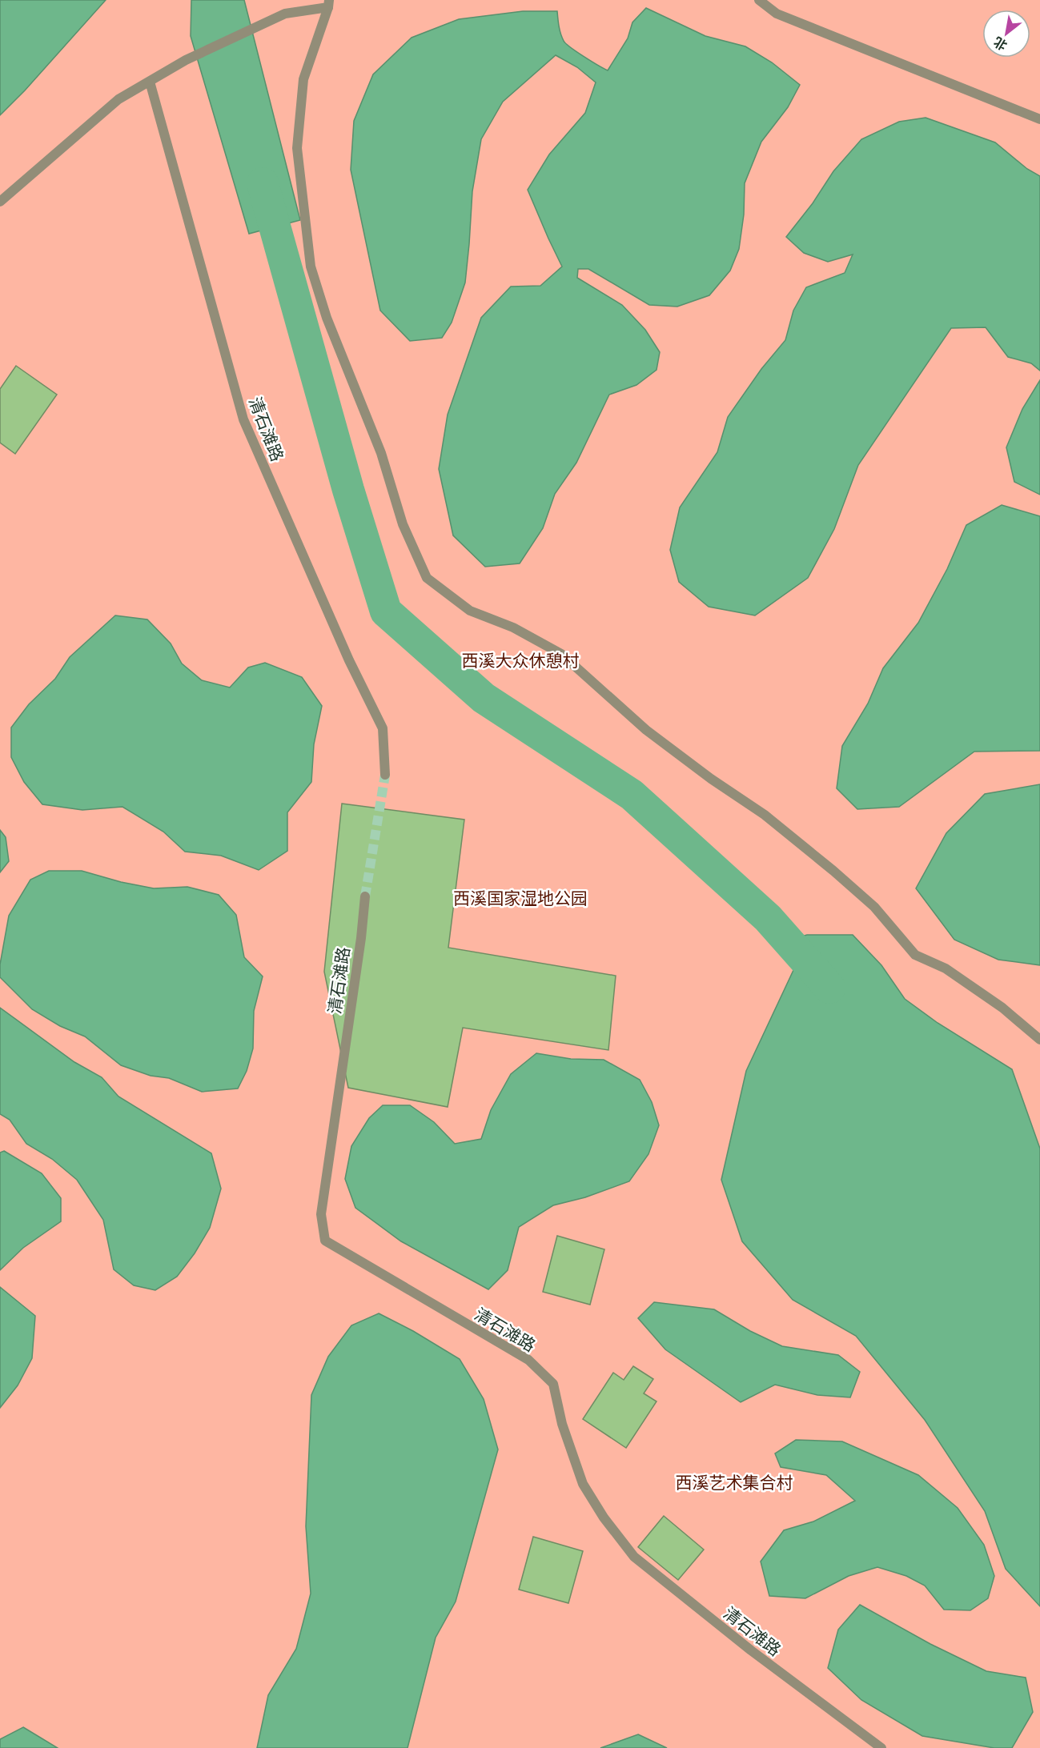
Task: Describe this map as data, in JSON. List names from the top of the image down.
{
  "streets": {
    "street": ["清石滩路"]
  },
  "parks": ["西溪大众休憩村", "西溪国家湿地公园", "西溪艺术集合村"],
  "north": "bottom left"
}
